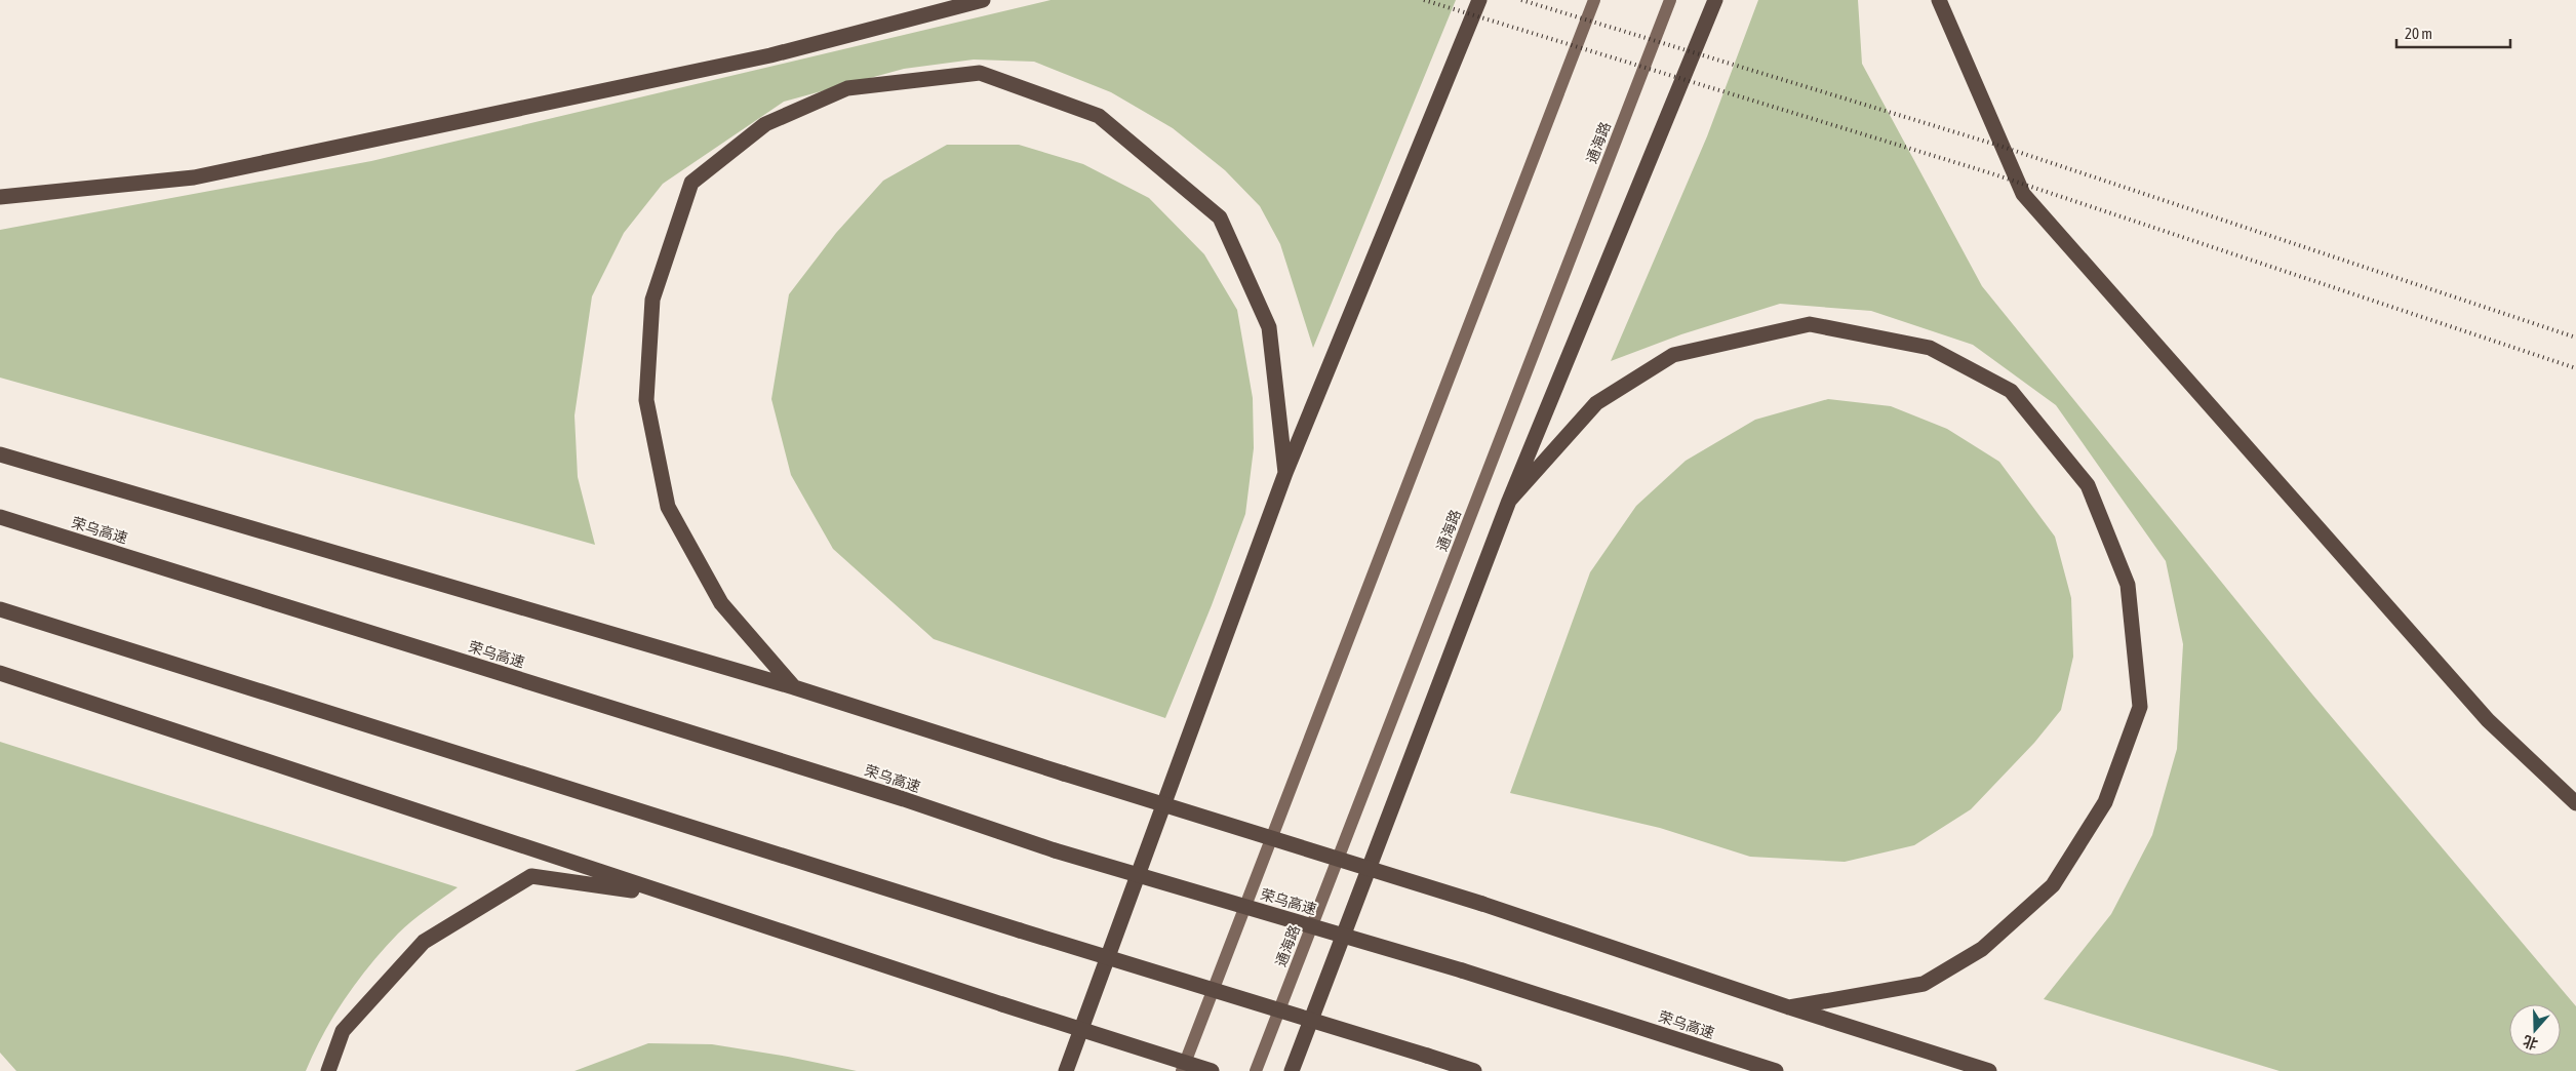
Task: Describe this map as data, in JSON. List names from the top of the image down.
{
  "streets": {
    "highway": ["荣乌高速"],
    "main road": ["通海路"]
  },
  "scale_bar": "20 m",
  "north": "bottom"
}
